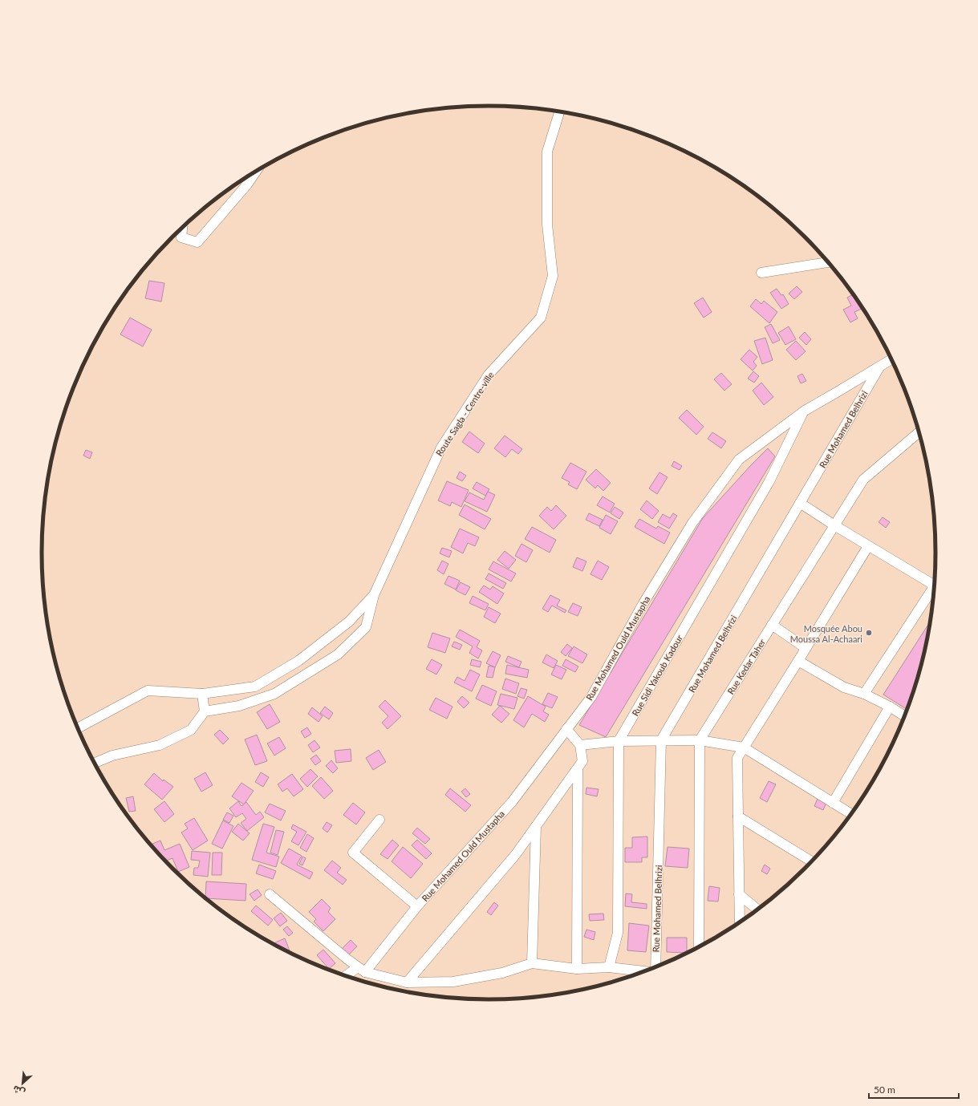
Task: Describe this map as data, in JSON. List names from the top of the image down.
{
  "streets": {
    "street": [
      "Route Sagla - Centre-ville",
      "Rue Mohamed Belhrizi",
      "Rue Mohamed Ould Mustapha",
      "Rue Kedar Taher",
      "Rue Sidi Yakoub Kadour"
    ]
  },
  "crossings": [
    ["Rue Mohamed Belhrizi", "Rue Mohamed Ould Mustapha"],
    ["Rue Mohamed Ould Mustapha", "Rue Sidi Yakoub Kadour"]
  ],
  "places": ["Mosquée Abou Moussa Al-Achaari"],
  "scale_bar": "50 m",
  "north": "bottom left"
}
